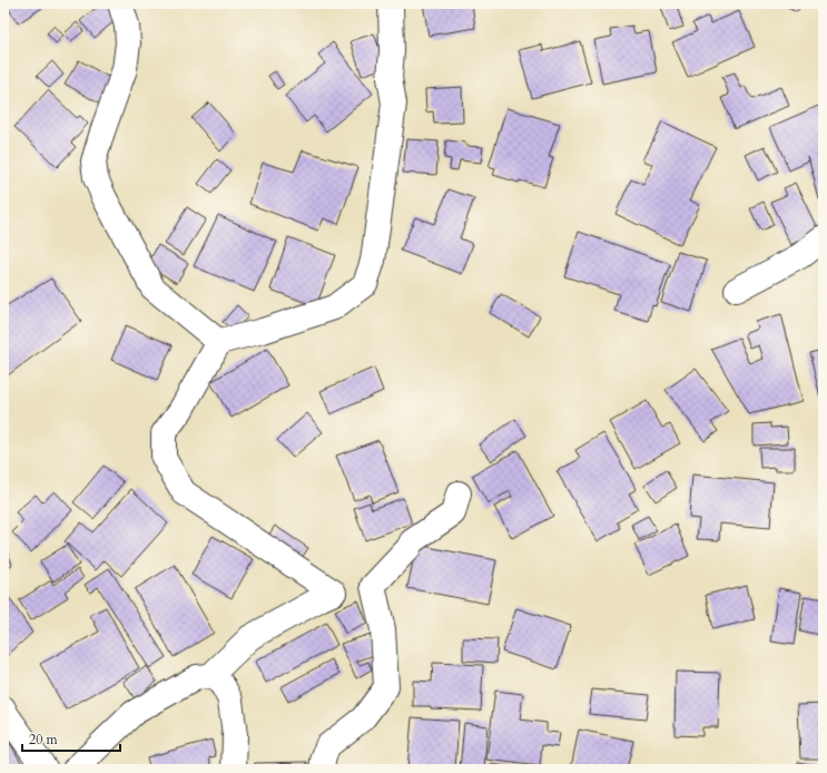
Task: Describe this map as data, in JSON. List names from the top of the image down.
{
  "scale_bar": "20 m"
}
